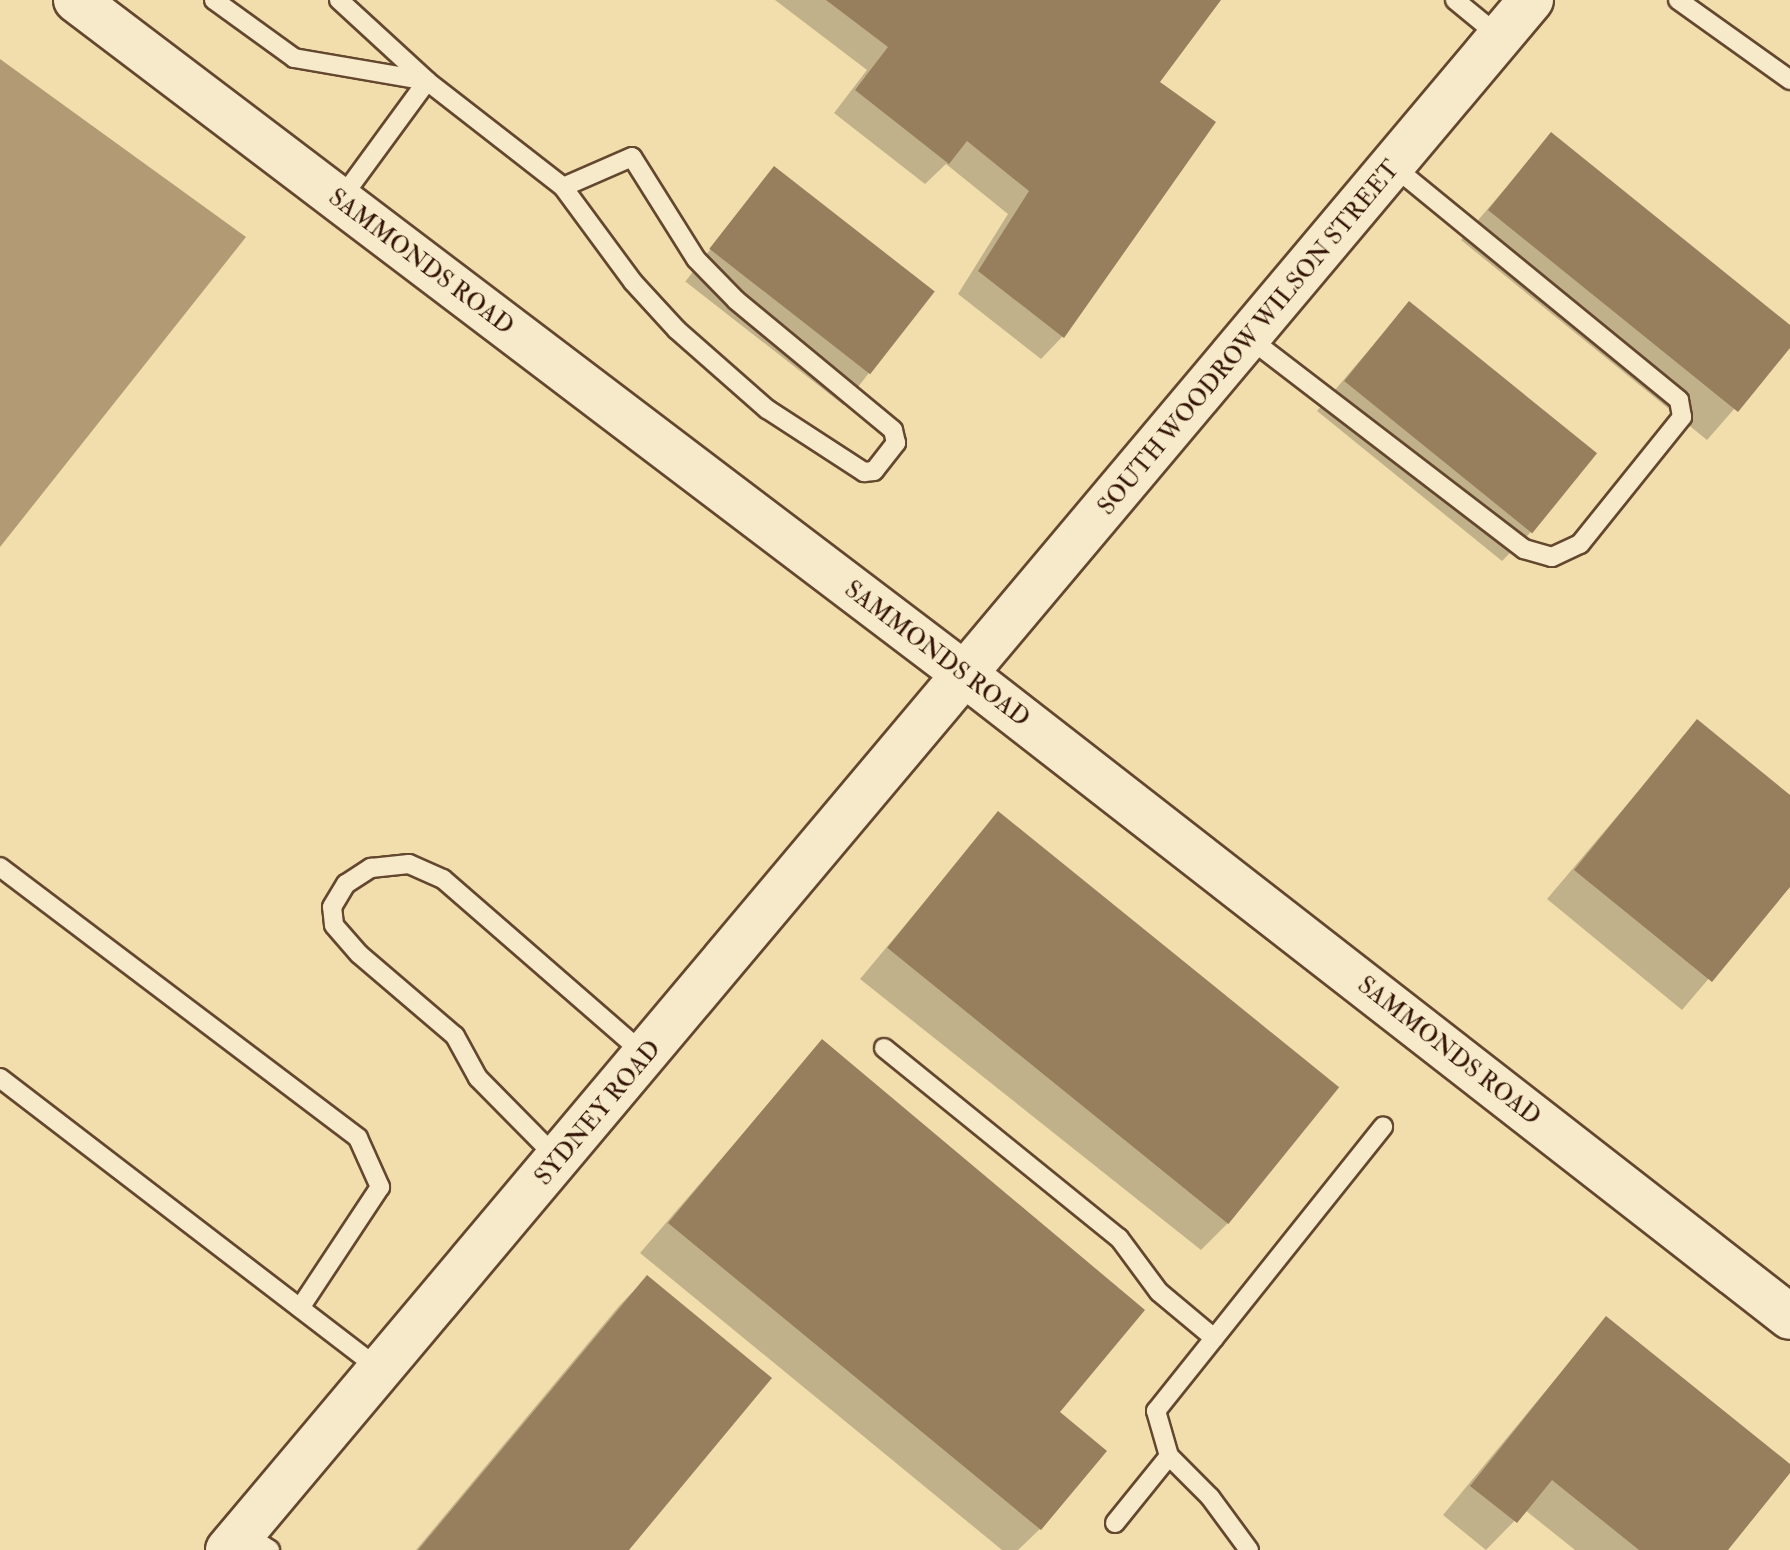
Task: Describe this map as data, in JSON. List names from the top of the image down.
{
  "streets": {
    "street": ["SAMMONDS ROAD", "SOUTH WOODROW WILSON STREET", "SYDNEY ROAD"]
  },
  "crossings": [
    ["SAMMONDS ROAD", "SOUTH WOODROW WILSON STREET"],
    ["SAMMONDS ROAD", "SYDNEY ROAD"],
    ["SOUTH WOODROW WILSON STREET", "SYDNEY ROAD"]
  ]
}
